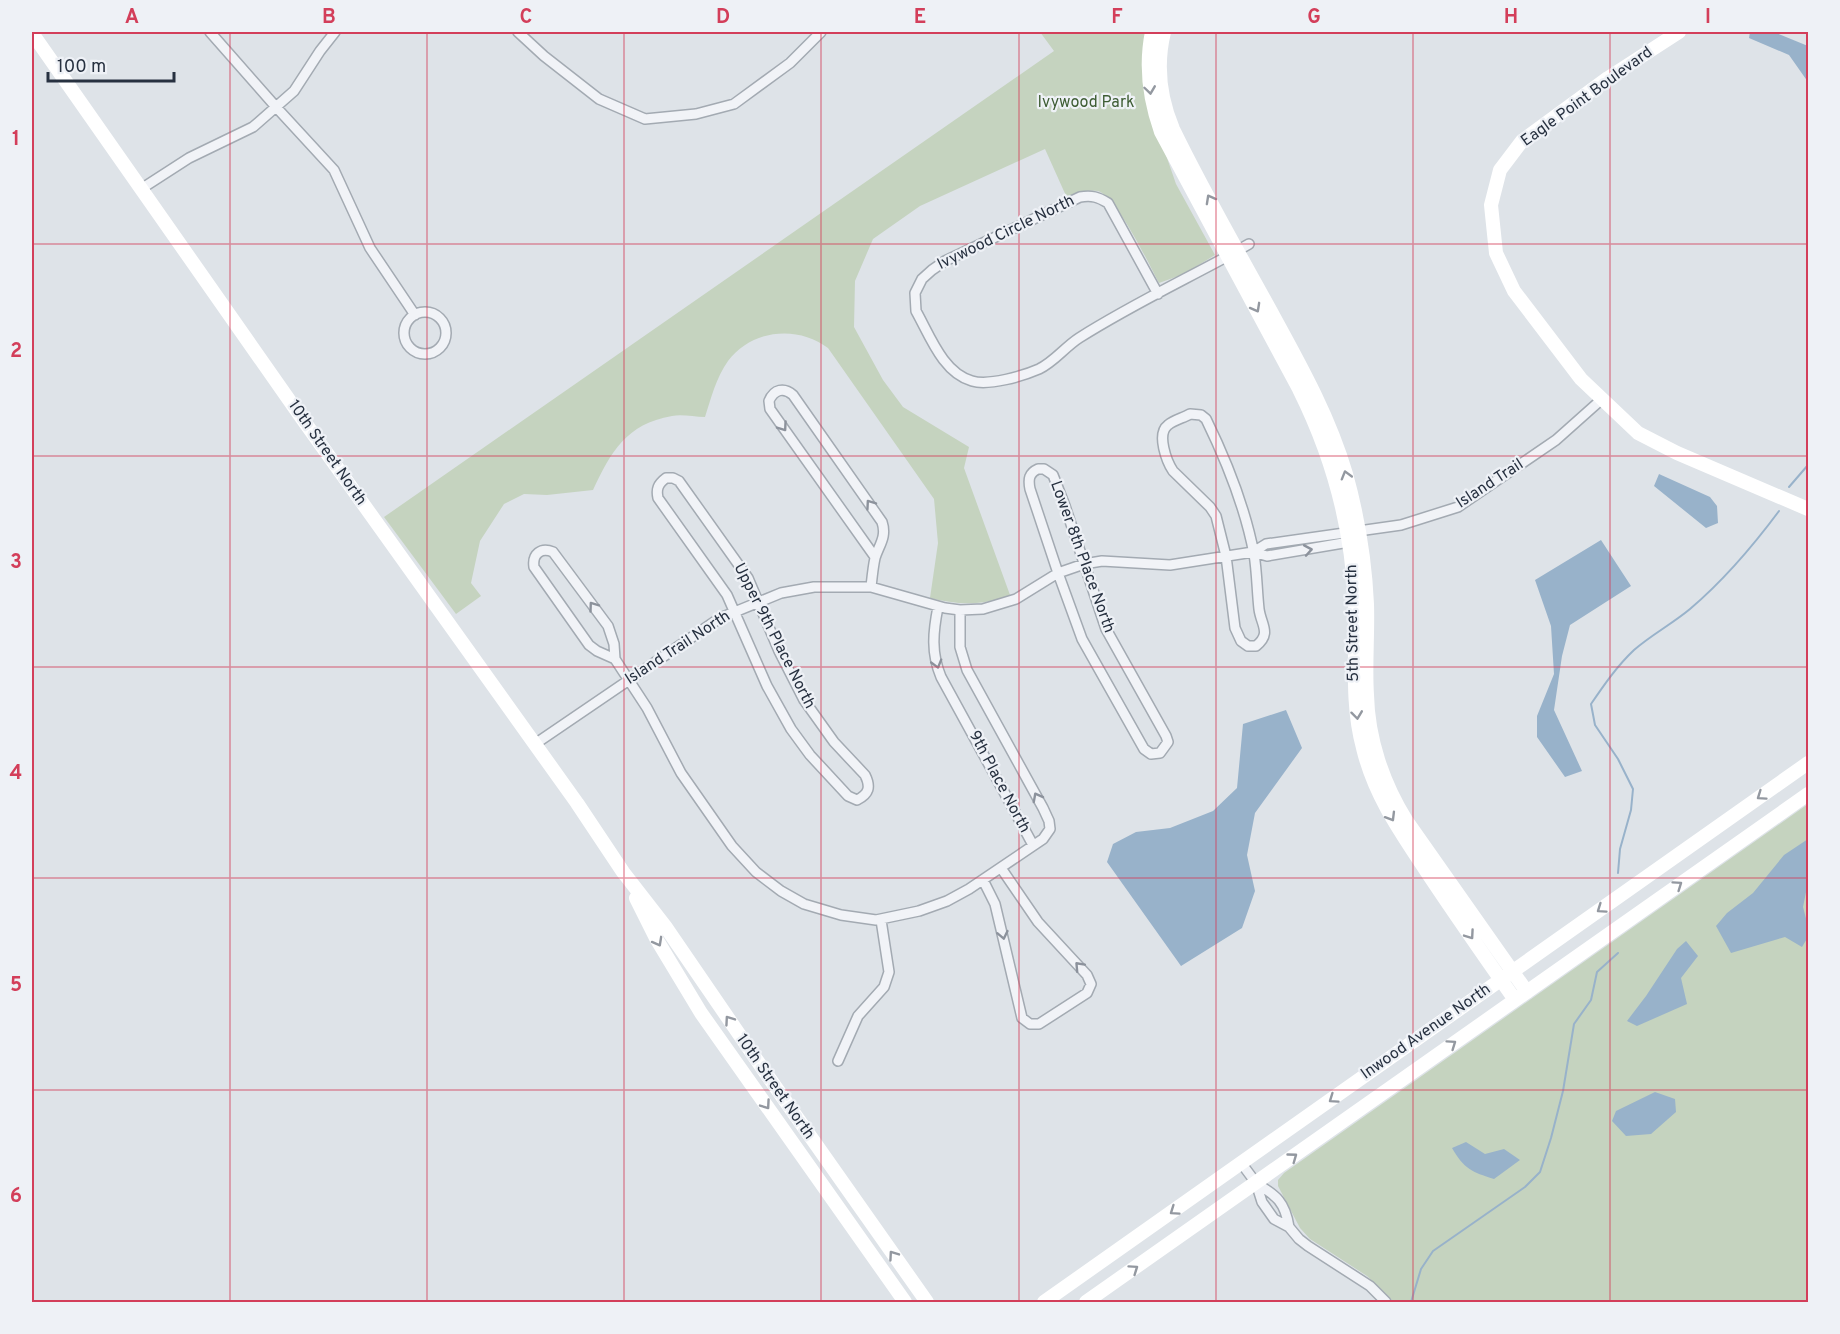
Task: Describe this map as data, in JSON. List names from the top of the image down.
{
  "streets": {
    "main road": [
      "Eagle Point Boulevard",
      "10th Street North",
      "5th Street North",
      "Inwood Avenue North"
    ],
    "street": [
      "Ivywood Circle North",
      "Island Trail",
      "Lower 8th Place North",
      "Upper 9th Place North",
      "Island Trail North",
      "9th Place North"
    ]
  },
  "crossings": [
    ["Eagle Point Boulevard", "Island Trail"],
    ["Ivywood Circle North", "5th Street North"],
    ["10th Street North", "Island Trail North"],
    ["Island Trail", "5th Street North"],
    ["Island Trail", "Island Trail North"],
    ["Lower 8th Place North", "Island Trail North"],
    ["5th Street North", "Island Trail North"],
    ["5th Street North", "Inwood Avenue North"],
    ["Upper 9th Place North", "Island Trail North"],
    ["Island Trail North", "9th Place North"]
  ],
  "parks": ["Ivywood Park"],
  "scale_bar": "100 m",
  "grid": {
    "columns": [
      "A",
      "B",
      "C",
      "D",
      "E",
      "F",
      "G",
      "H",
      "I"
    ],
    "rows": [
      "1",
      "2",
      "3",
      "4",
      "5",
      "6"
    ]
  }
}
